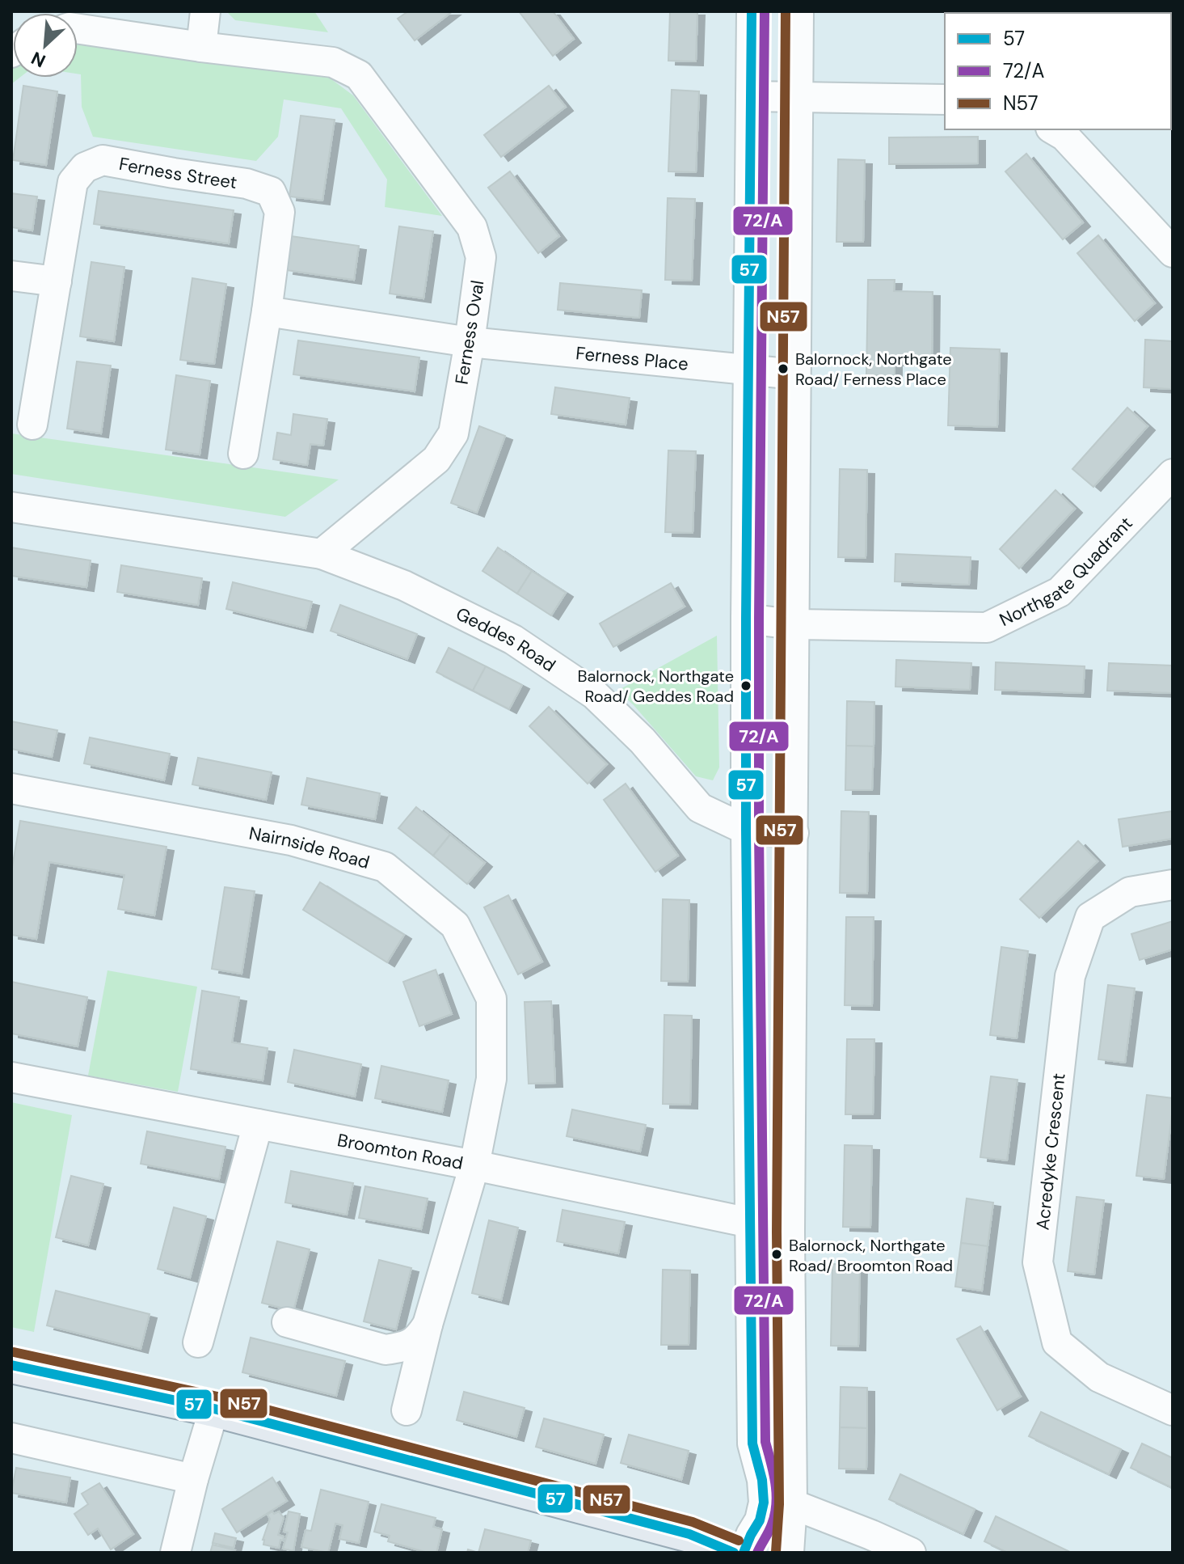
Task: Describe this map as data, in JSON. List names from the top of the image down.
{
  "streets": {
    "street": [
      "Ferness Street",
      "Ferness Oval",
      "Ferness Place",
      "Northgate Quadrant",
      "Geddes Road",
      "Nairnside Road",
      "Broomton Road",
      "Acredyke Crescent"
    ]
  },
  "crossings": [
    ["Ferness Oval", "Ferness Place"],
    ["Ferness Oval", "Geddes Road"],
    ["Nairnside Road", "Broomton Road"]
  ],
  "places": ["Balornock, Northgate Road/ Ferness Place", "Balornock, Northgate Road/ Geddes Road", "Balornock, Northgate Road/ Broomton Road"],
  "lines": ["transit line 57", "transit line 72/A", "transit line N57"],
  "legend": ["57", "72/A", "N57"],
  "north": "bottom left"
}
